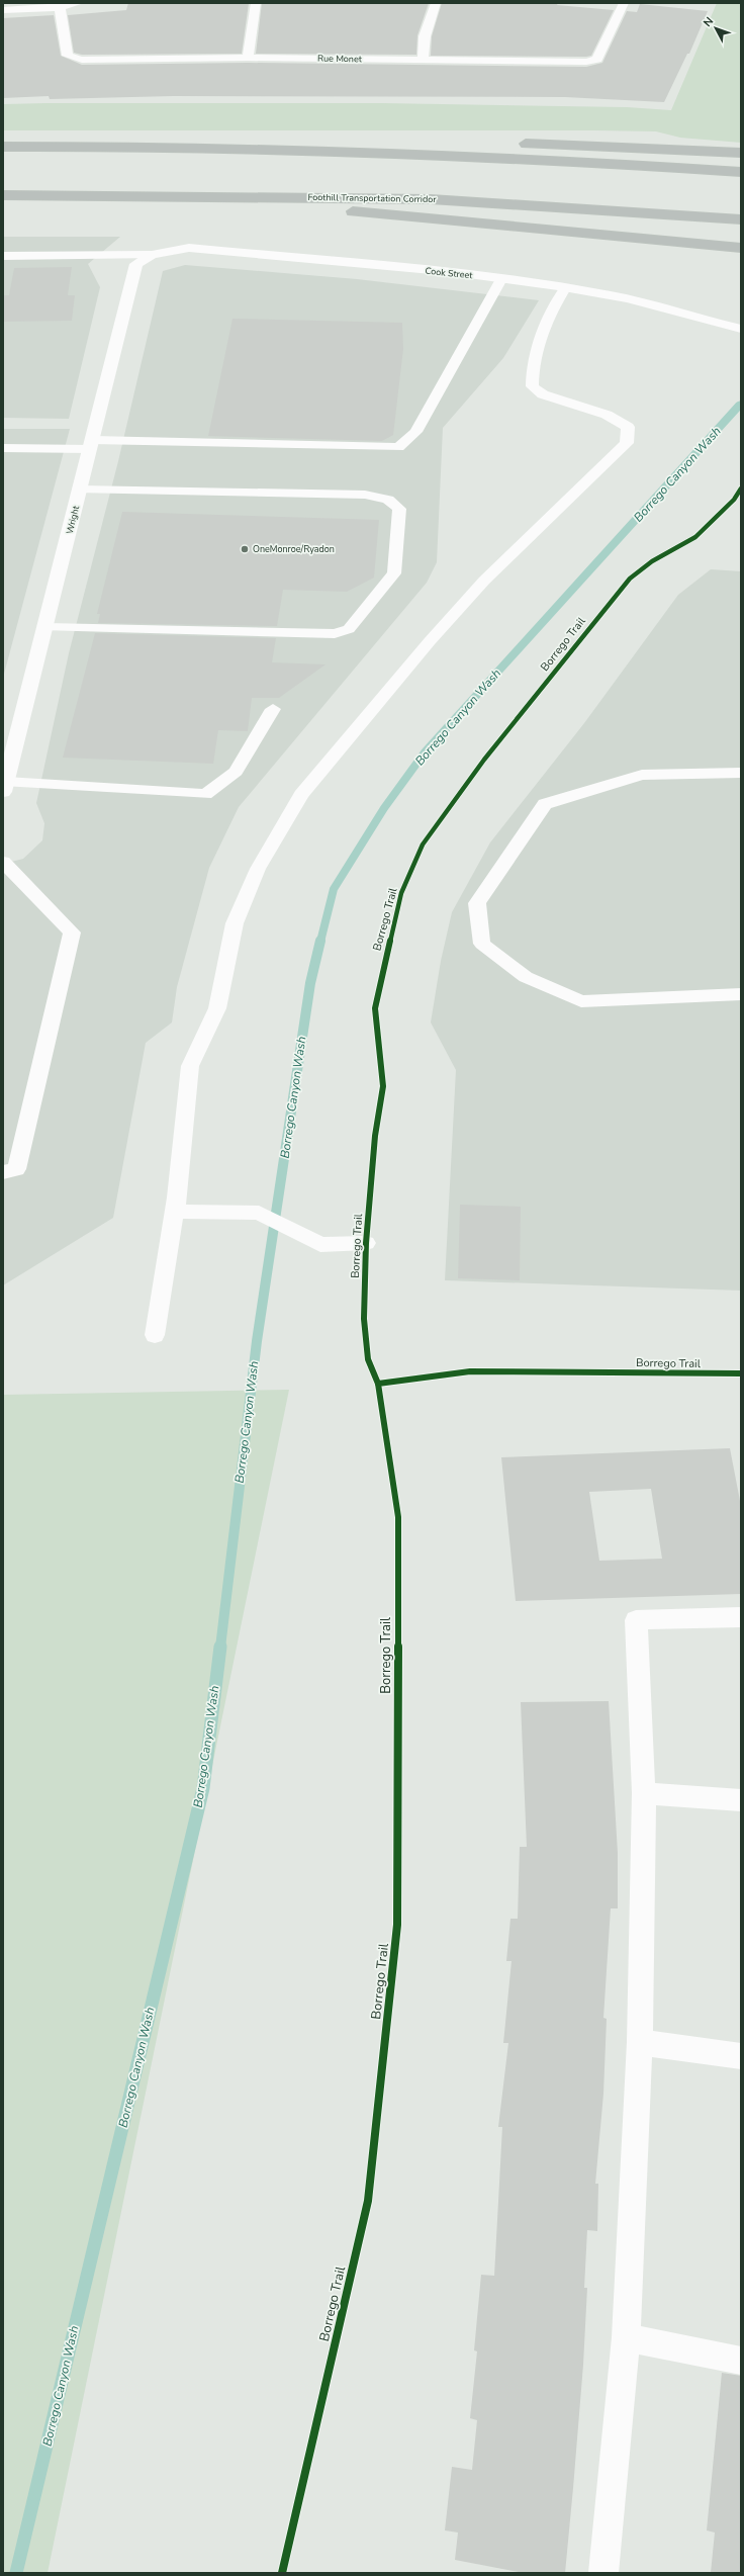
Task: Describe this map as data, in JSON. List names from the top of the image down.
{
  "streets": {
    "highway": ["Foothill Transportation Corridor"],
    "street": ["Rue Monet", "Cook Street", "Wright"],
    "cycle path": ["Borrego Trail"]
  },
  "crossings": [
    ["Cook Street", "Wright"]
  ],
  "water": ["Borrego Canyon Wash"],
  "places": ["OneMonroe/Ryadon"],
  "north": "top left"
}
